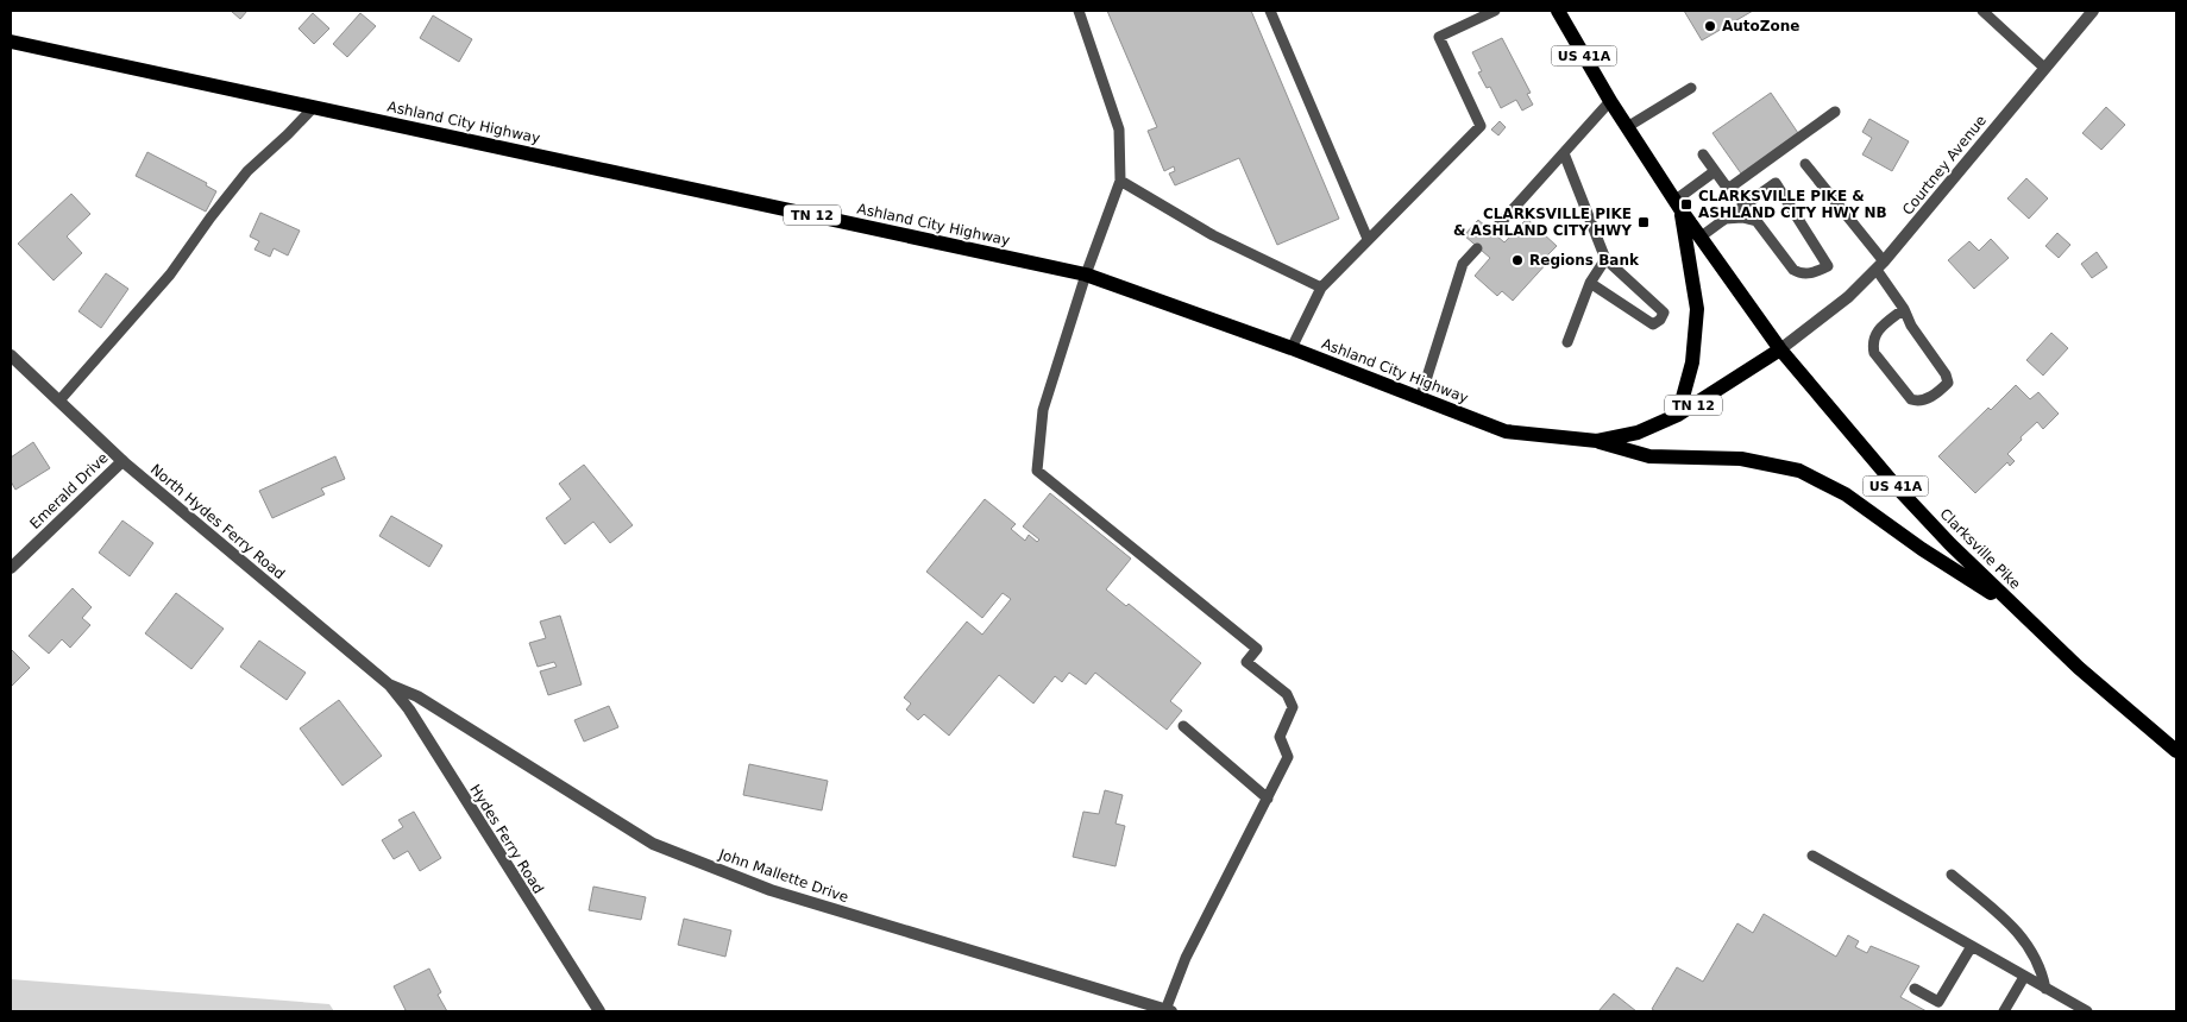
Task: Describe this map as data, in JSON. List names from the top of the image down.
{
  "streets": {
    "main road": [
      "US 41A",
      "Ashland City Highway",
      "TN 12",
      "Clarksville Pike"
    ],
    "street": [
      "Courtney Avenue",
      "Emerald Drive",
      "North Hydes Ferry Road",
      "Hydes Ferry Road",
      "John Mallette Drive"
    ]
  },
  "crossings": [
    ["US 41A", "Ashland City Highway"],
    ["US 41A", "Courtney Avenue"],
    ["US 41A", "Clarksville Pike"],
    ["Ashland City Highway", "Courtney Avenue"],
    ["Ashland City Highway", "Clarksville Pike"],
    ["Courtney Avenue", "Clarksville Pike"],
    ["Emerald Drive", "North Hydes Ferry Road"],
    ["North Hydes Ferry Road", "Hydes Ferry Road"],
    ["North Hydes Ferry Road", "John Mallette Drive"]
  ],
  "places": {
    "other": ["AutoZone", "Regions Bank"],
    "transit": ["CLARKSVILLE PIKE & ASHLAND CITY HWY NB", "CLARKSVILLE PIKE & ASHLAND CITY HWY"]
  }
}
